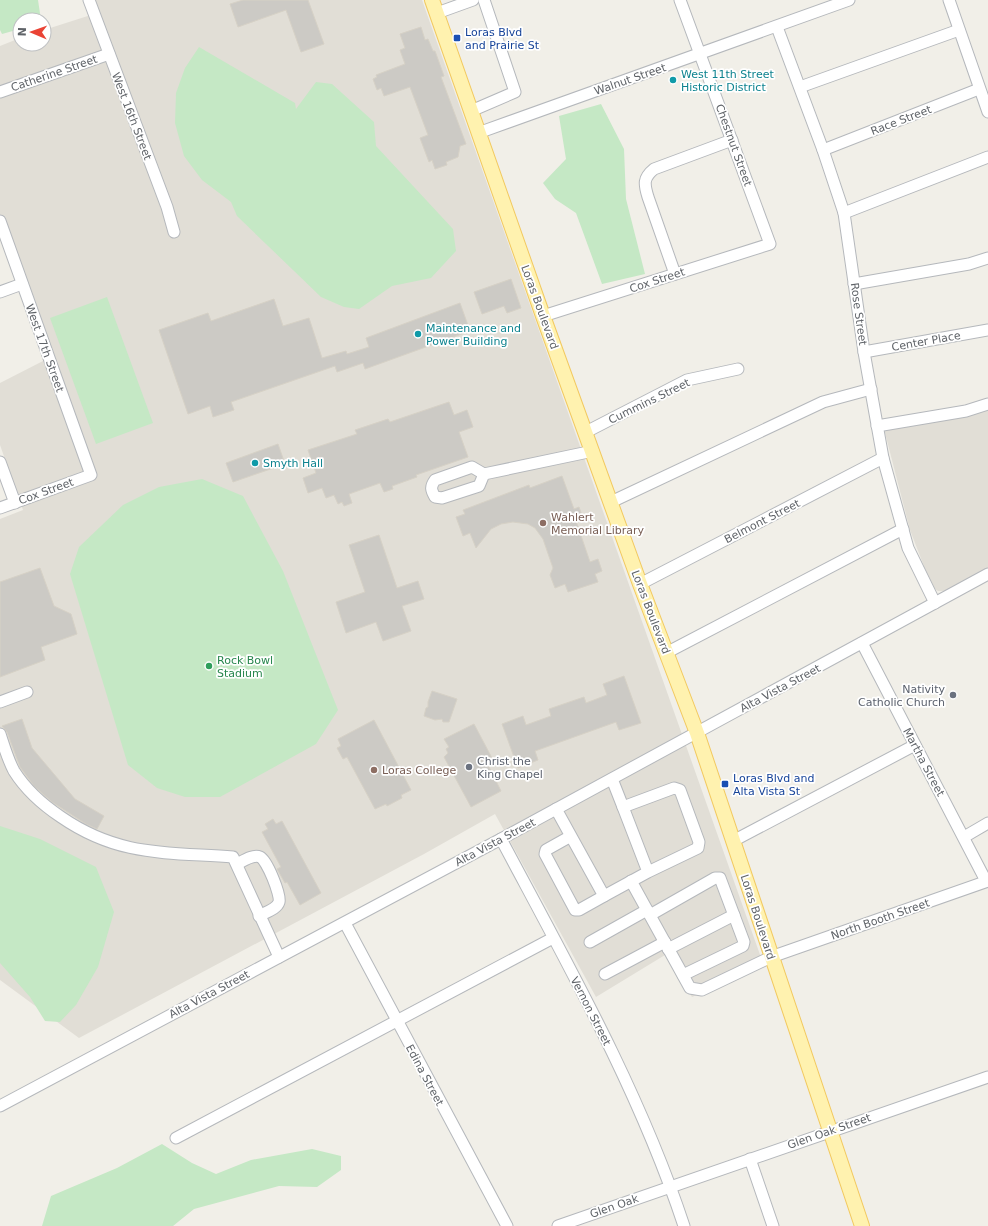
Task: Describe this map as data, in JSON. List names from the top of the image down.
{
  "streets": {
    "main road": ["Loras Boulevard"],
    "street": [
      "Catherine Street",
      "Walnut Street",
      "West 16th Street",
      "Race Street",
      "Chestnut Street",
      "Cox Street",
      "Rose Street",
      "Center Place",
      "West 17th Street",
      "Cummins Street",
      "Belmont Street",
      "Alta Vista Street",
      "Martha Street",
      "North Booth Street",
      "Vernon Street",
      "Edina Street",
      "Glen Oak Street",
      "Glen Oak"
    ]
  },
  "crossings": [
    ["Catherine Street", "West 16th Street"],
    ["Walnut Street", "Chestnut Street"],
    ["Walnut Street", "Loras Boulevard"],
    ["Walnut Street", "Rose Street"],
    ["Race Street", "Rose Street"],
    ["Chestnut Street", "Cox Street"],
    ["Cox Street", "Loras Boulevard"],
    ["Cox Street", "West 17th Street"],
    ["Loras Boulevard", "Cummins Street"],
    ["Loras Boulevard", "Belmont Street"],
    ["Loras Boulevard", "Alta Vista Street"],
    ["Loras Boulevard", "North Booth Street"],
    ["Loras Boulevard", "Glen Oak Street"],
    ["Rose Street", "Center Place"],
    ["Rose Street", "Belmont Street"],
    ["Rose Street", "Alta Vista Street"],
    ["Alta Vista Street", "Martha Street"],
    ["Alta Vista Street", "Vernon Street"],
    ["Alta Vista Street", "Edina Street"],
    ["Martha Street", "North Booth Street"],
    ["Vernon Street", "Glen Oak Street"],
    ["Vernon Street", "Glen Oak"],
    ["Glen Oak Street", "Glen Oak"]
  ],
  "places": {
    "transit": ["Loras Blvd and Prairie St", "Loras Blvd and Alta Vista St"],
    "other": [
      "West 11th Street Historic District",
      "Maintenance and Power Building",
      "Smyth Hall",
      "Wahlert Memorial Library",
      "Rock Bowl Stadium",
      "Nativity Catholic Church",
      "Christ the King Chapel",
      "Loras College"
    ]
  },
  "north": "left"
}
